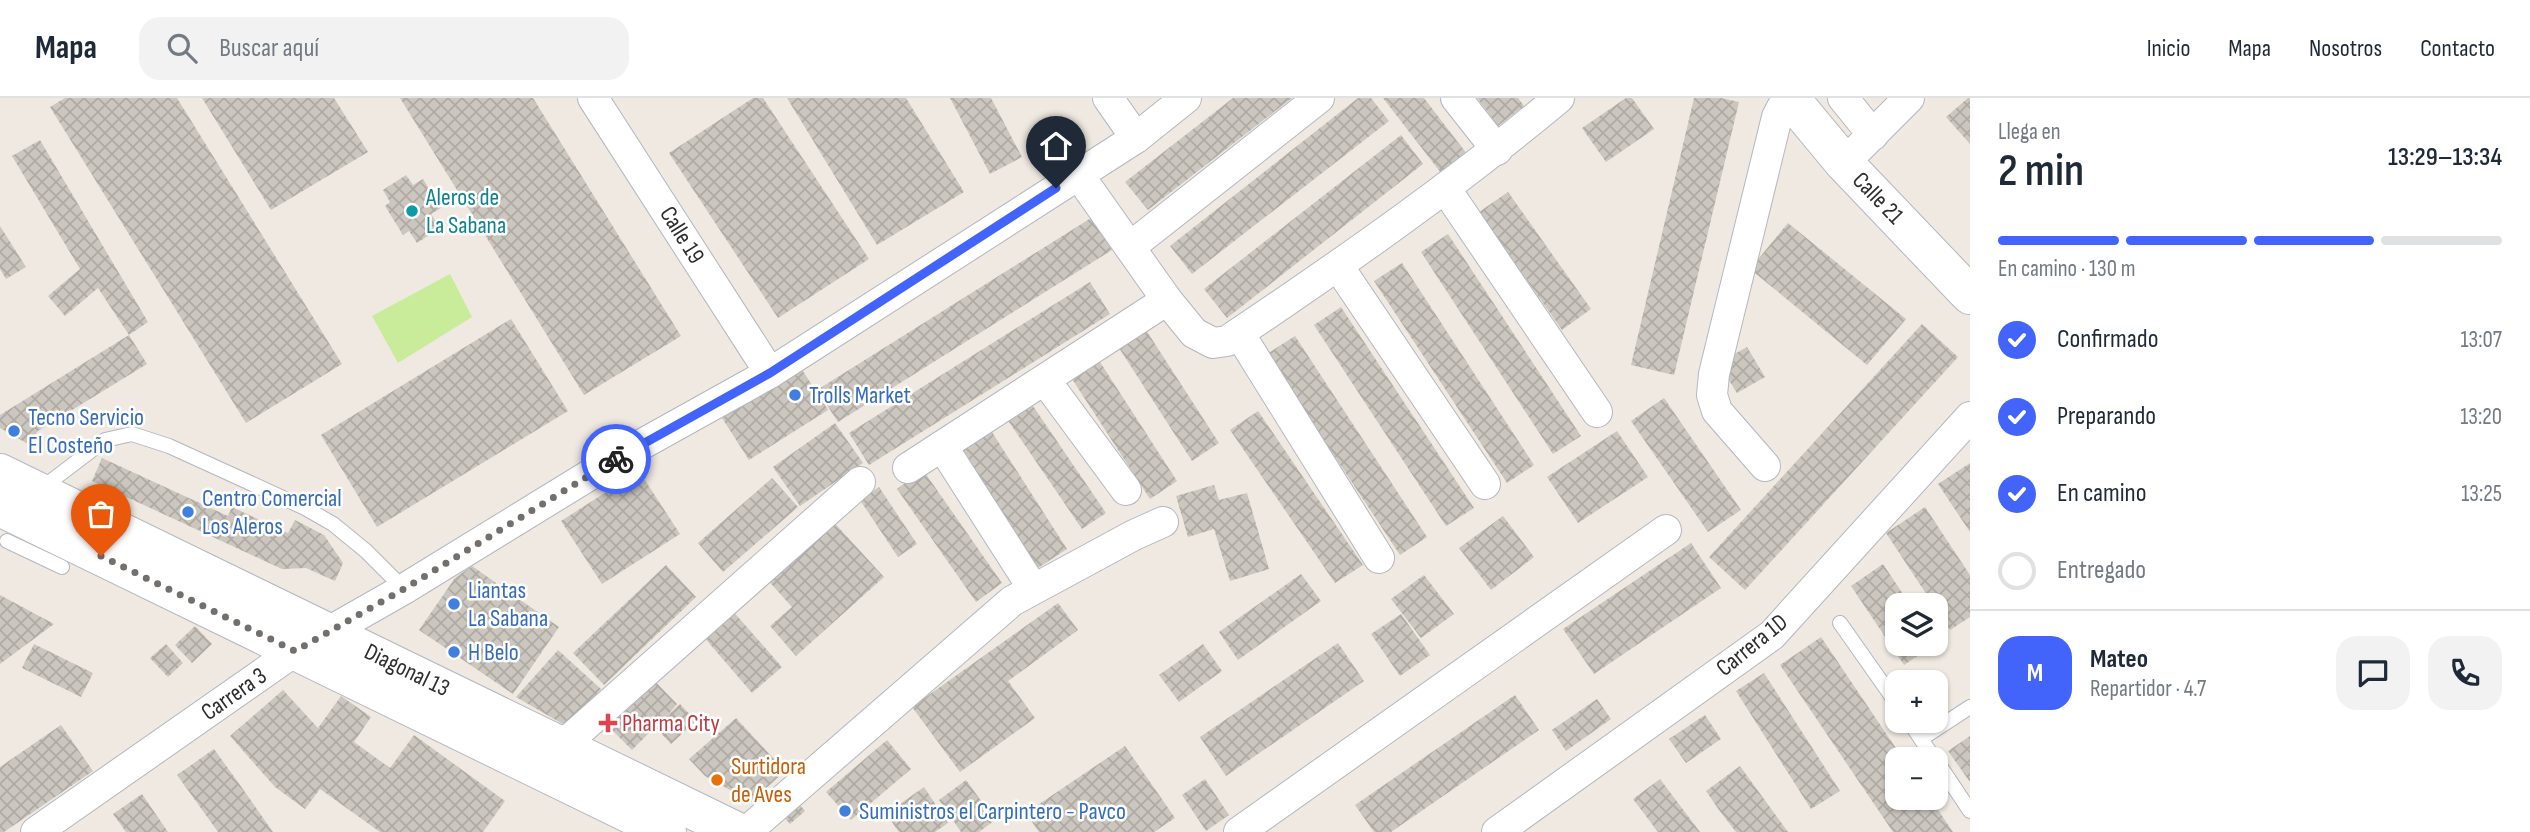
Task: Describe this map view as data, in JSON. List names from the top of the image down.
{
  "streets": {
    "main road": ["Calle 21", "Diagonal 13"],
    "street": ["Calle 19", "Carrera 1D", "Carrera 3"]
  },
  "crossings": [
    ["Calle 19", "Carrera 3"],
    ["Diagonal 13", "Carrera 3"]
  ],
  "places": {
    "other": [
      "Aleros de La Sabana",
      "Trolls Market",
      "Tecno Servicio El Costeño",
      "Centro Comercial Los Aleros",
      "Liantas La Sabana",
      "H Belo",
      "Surtidora de Aves",
      "Suministros el Carpintero - Pavco"
    ],
    "health": ["Pharma City"]
  },
  "page": {
    "header": "Mapa",
    "search": "Buscar aquí",
    "nav": [
      "Inicio",
      "Mapa",
      "Nosotros",
      "Contacto"
    ],
    "heading": ["2 min", "Llega en", "13:29–13:34"],
    "panel": ["Mateo", "Repartidor · 4.7"],
    "bar": "En camino · 130 m",
    "list": [
      ["Confirmado", "13:07"],
      ["Preparando", "13:20"],
      ["En camino", "13:25"],
      "Entregado"
    ],
    "map_buttons": ["+", "−"],
    "round": "M"
  }
}
